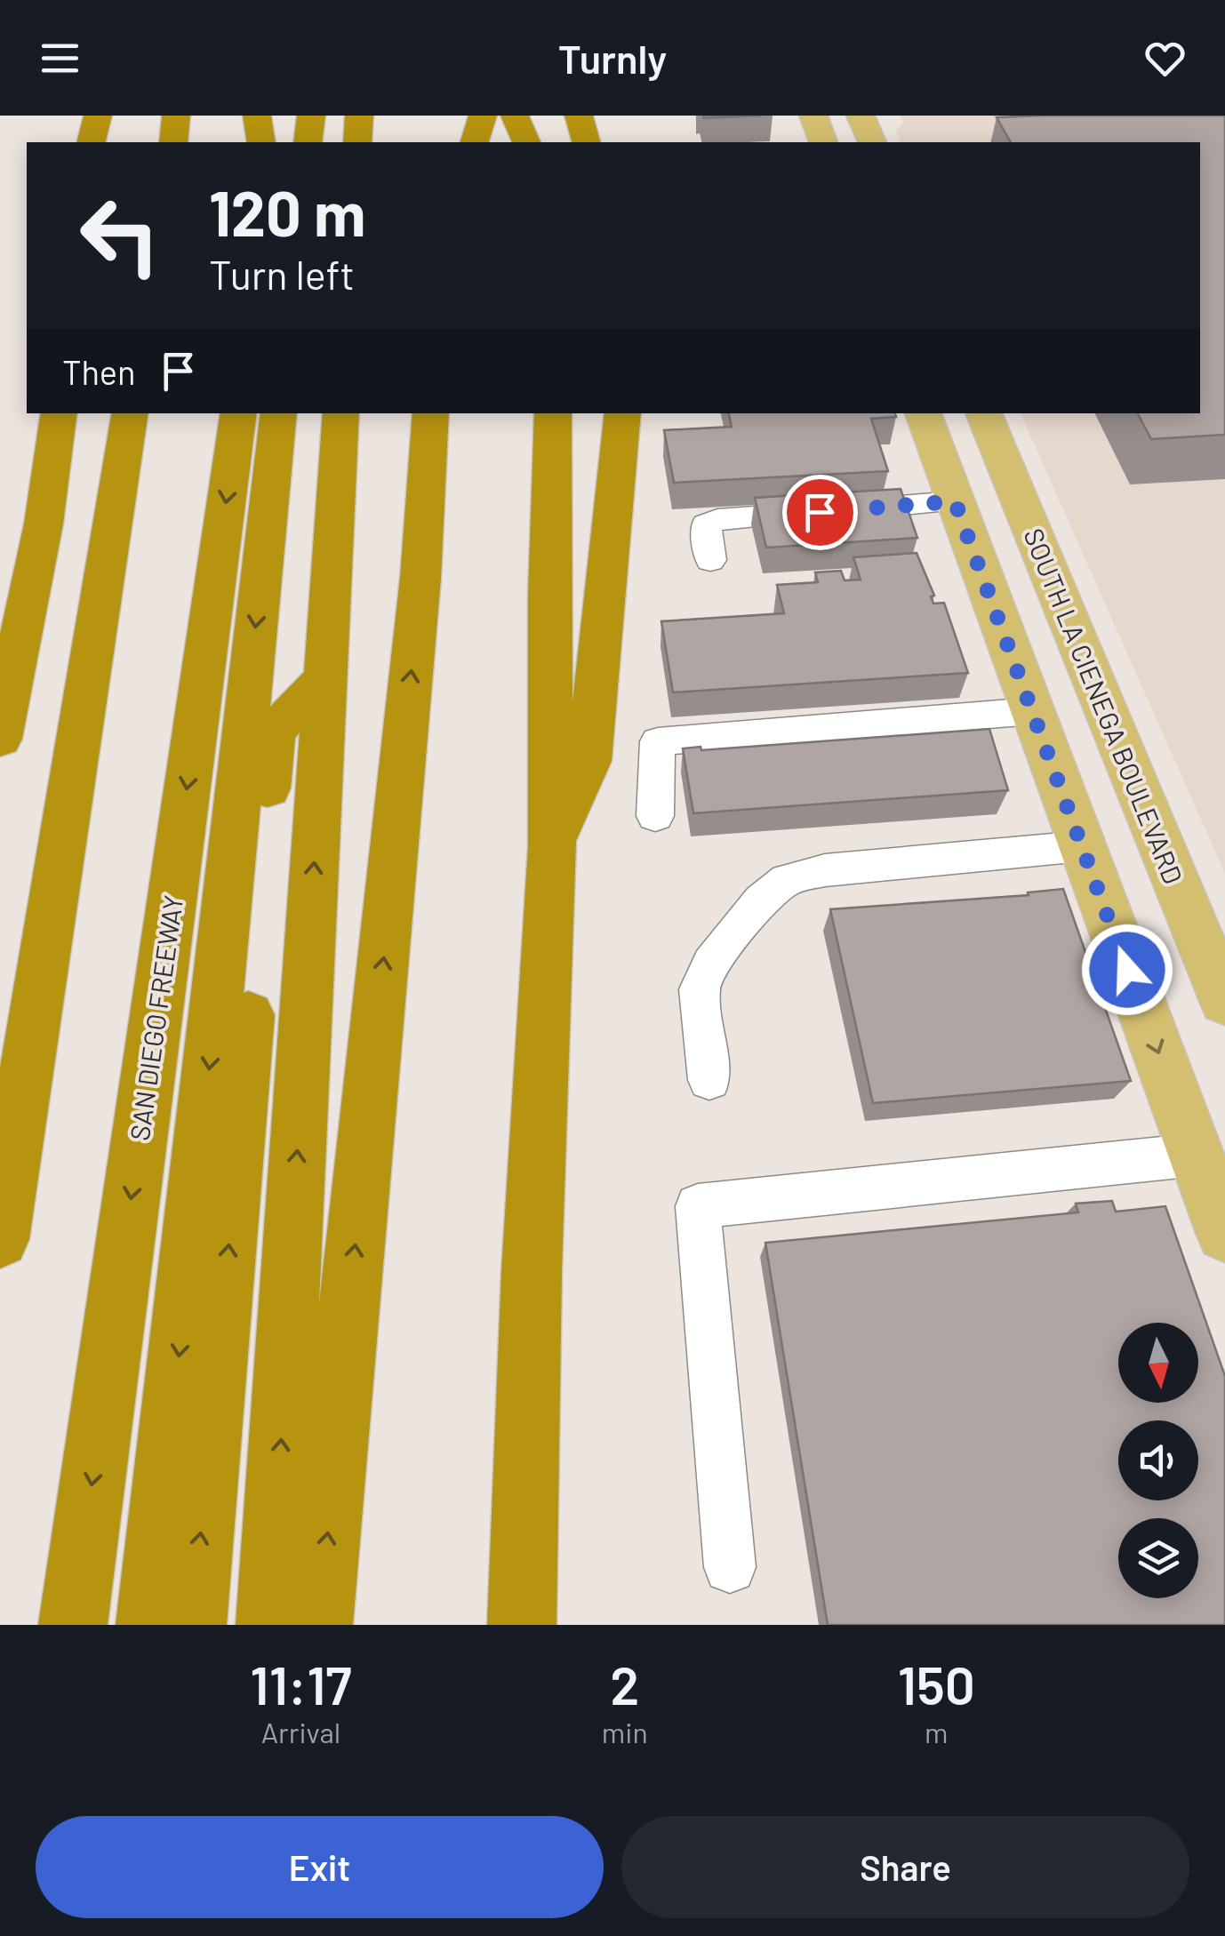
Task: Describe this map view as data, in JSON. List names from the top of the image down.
{
  "streets": {
    "highway": ["SAN DIEGO FREEWAY"],
    "main road": ["SOUTH LA CIENEGA BOULEVARD"]
  },
  "north": "bottom",
  "page": {
    "header": "Turnly",
    "turn": ["120 m", "Turn left"],
    "then": "Then",
    "eta": [
      "11:17",
      "Arrival",
      "2",
      "min",
      "150",
      "m"
    ],
    "buttons": ["Exit", "Share"]
  }
}
